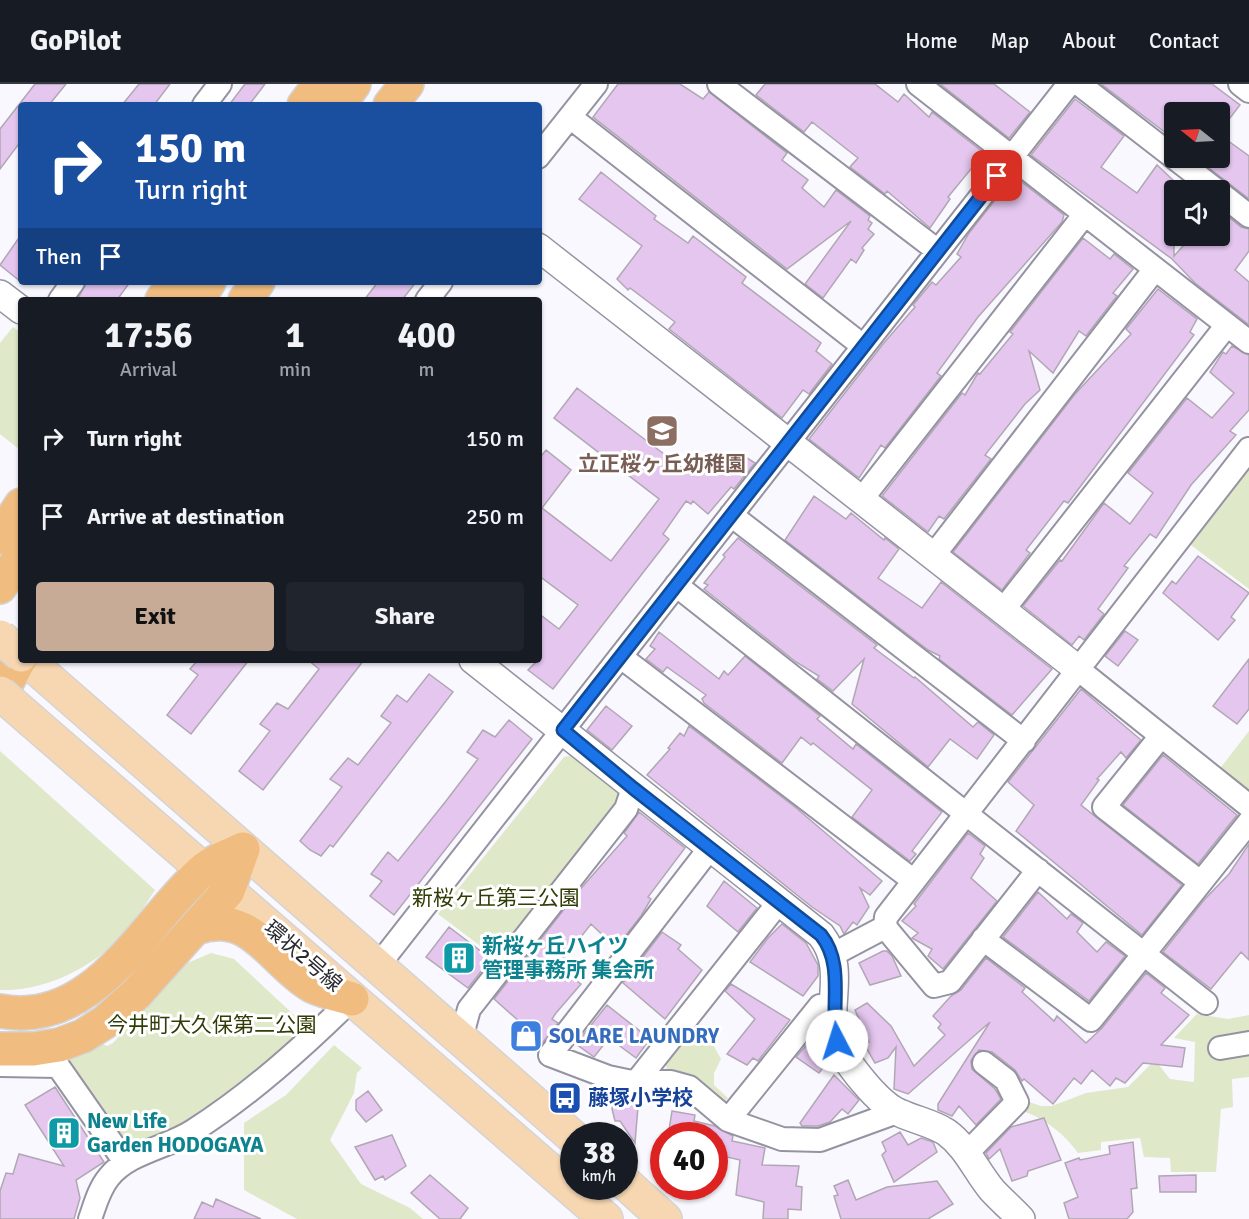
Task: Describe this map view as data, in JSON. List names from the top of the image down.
{
  "streets": {
    "main road": ["環状2号線"]
  },
  "parks": ["新桜ヶ丘第三公園", "今井町大久保第二公園"],
  "places": {
    "school or university": ["立正桜ヶ丘幼稚園"],
    "building": ["新桜ヶ丘ハイツ 管理事務所 集会所", "New Life Garden HODOGAYA"],
    "shop": ["SOLARE LAUNDRY"],
    "bus stop": ["藤塚小学校"]
  },
  "north": "left",
  "page": {
    "header": "GoPilot",
    "nav": [
      "Home",
      "Map",
      "About",
      "Contact"
    ],
    "turn": ["150 m", "Turn right"],
    "then": "Then",
    "eta": [
      "17:56",
      "Arrival",
      "1",
      "min",
      "400",
      "m"
    ],
    "list": [
      {
        "name": "Turn right",
        "value": "150 m"
      },
      {
        "name": "Arrive at destination",
        "value": "250 m"
      }
    ],
    "buttons": ["Exit", "Share"],
    "speed": "38 km/h",
    "limit": "40"
  }
}
